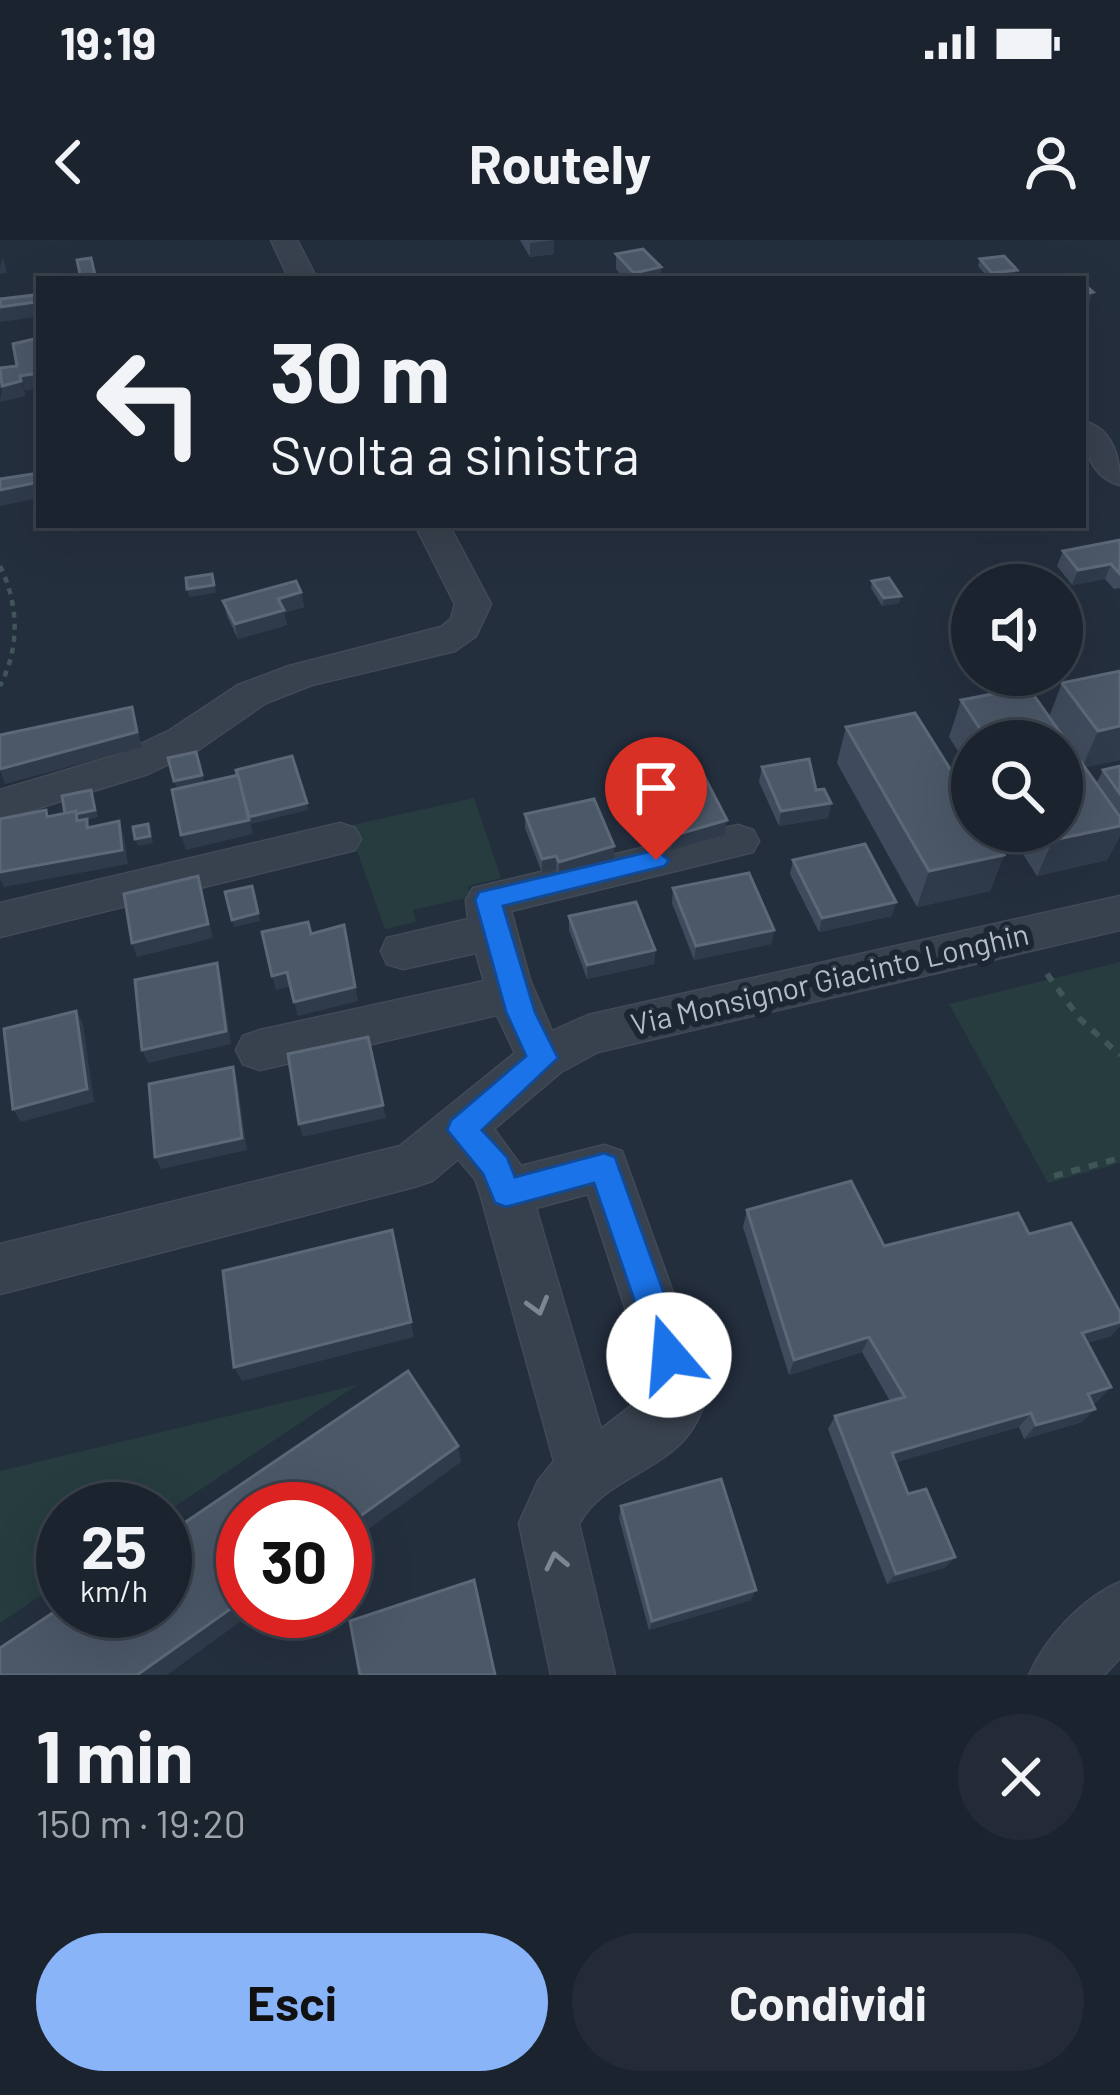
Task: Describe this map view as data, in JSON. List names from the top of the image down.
{
  "streets": {
    "street": ["Via Monsignor Giacinto Longhin"]
  },
  "page": {
    "status": "19:19",
    "header": "Routely",
    "turn": ["30 m", "Svolta a sinistra"],
    "speed": "25 km/h",
    "limit": "30",
    "heading": ["1 min", "150 m · 19:20"],
    "buttons": ["Esci", "Condividi"]
  }
}
